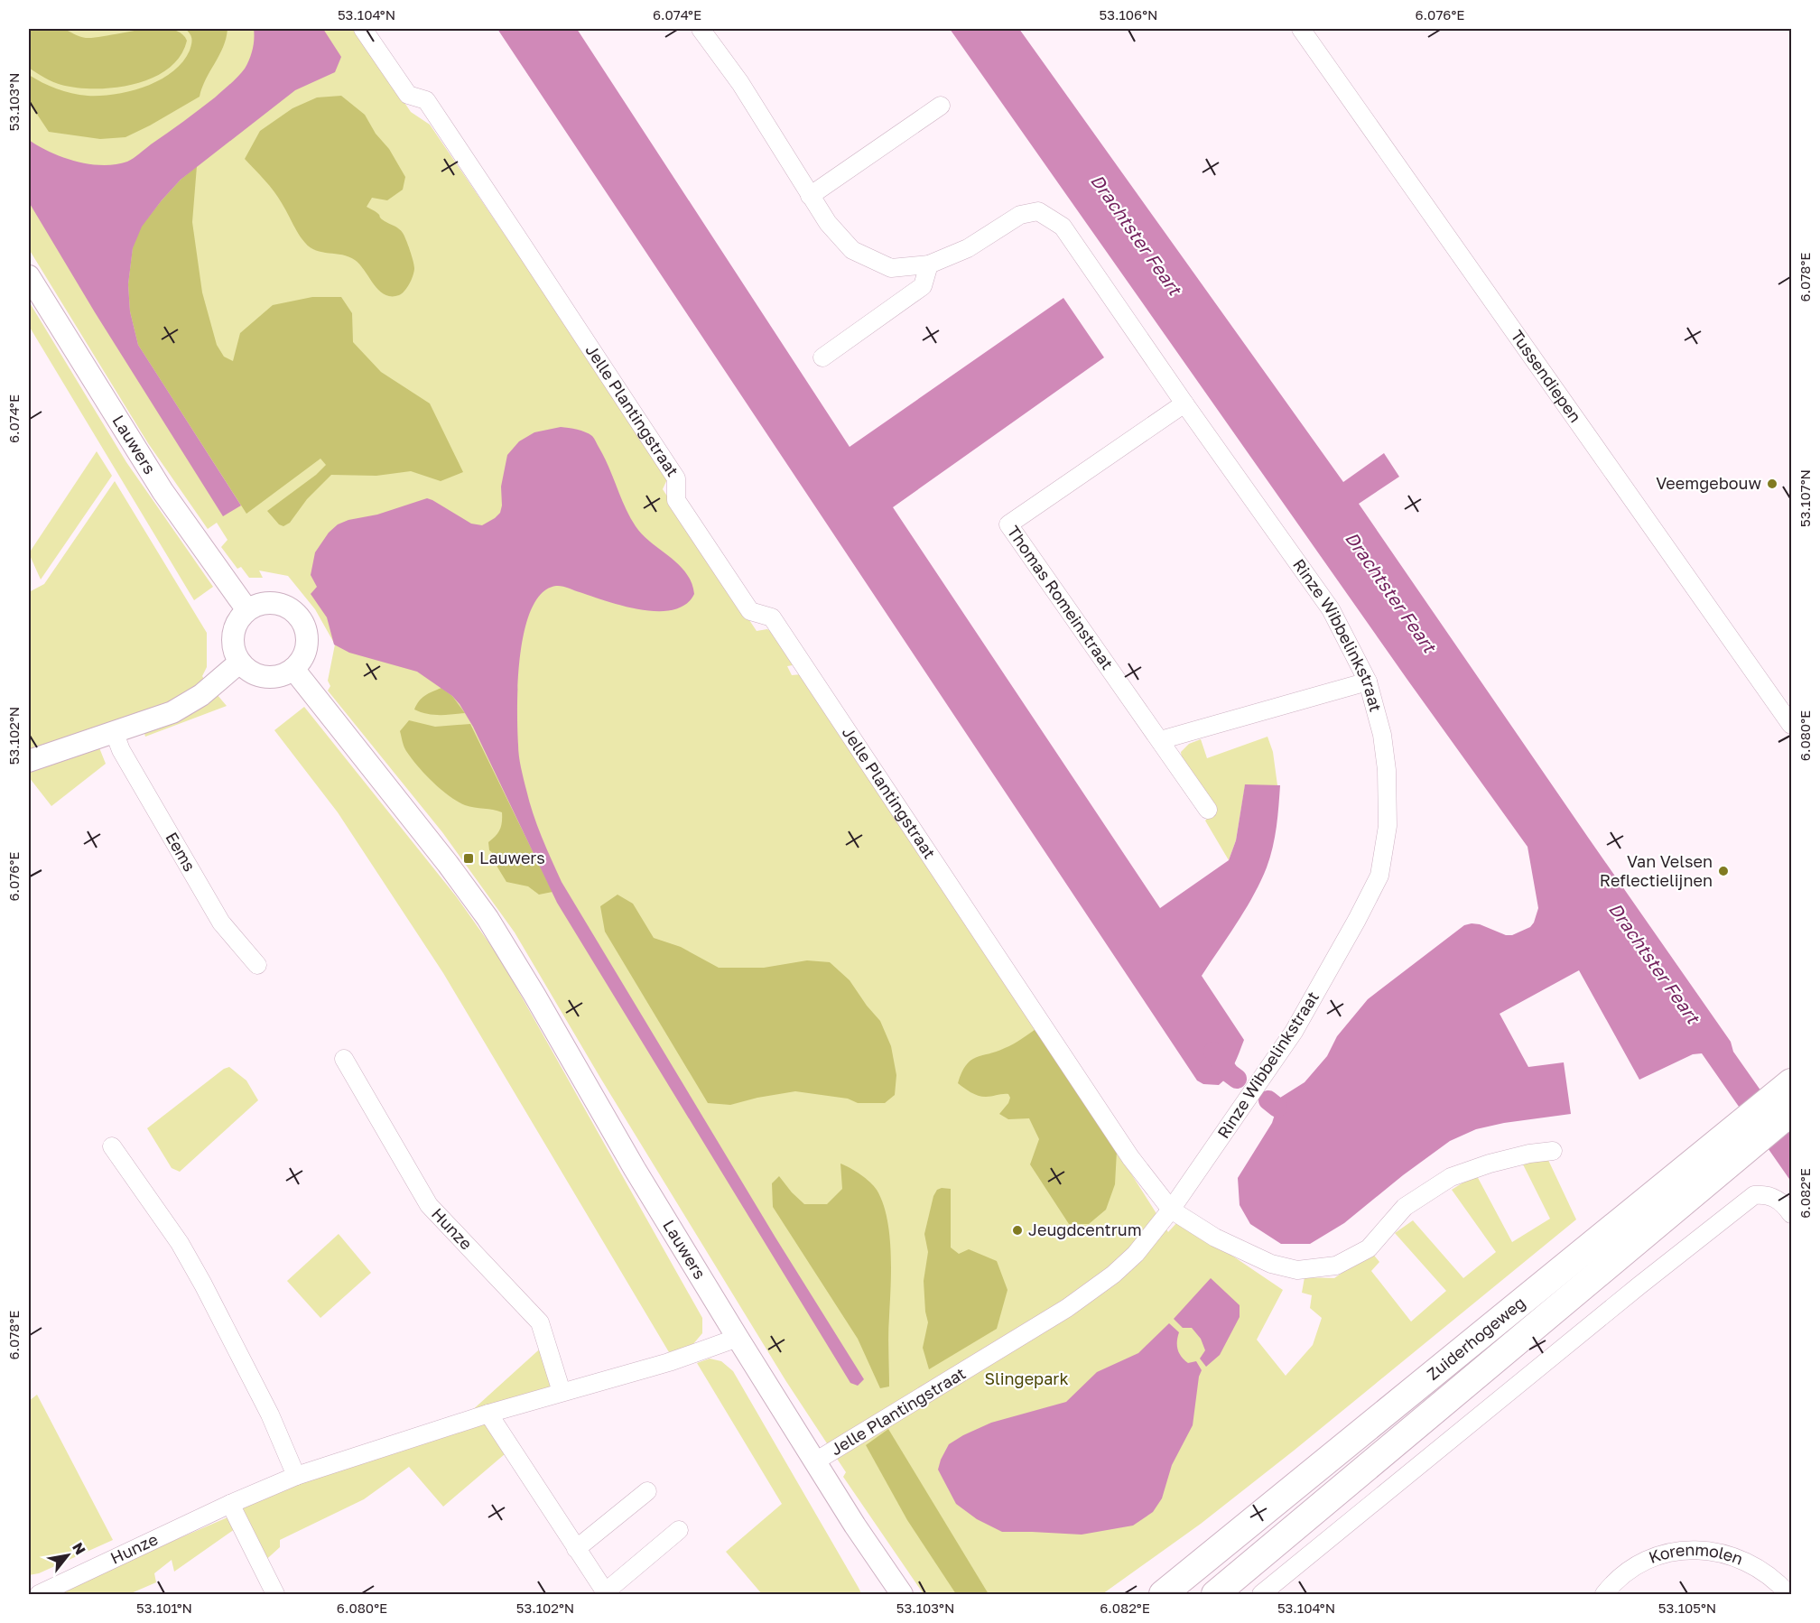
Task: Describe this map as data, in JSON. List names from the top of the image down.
{
  "streets": {
    "main road": ["Zuiderhogeweg"],
    "street": [
      "Tussendiepen",
      "Jelle Plantingstraat",
      "Lauwers",
      "Thomas Romeinstraat",
      "Rinze Wibbelinkstraat",
      "Eems",
      "Hunze",
      "Korenmolen"
    ]
  },
  "crossings": [
    ["Jelle Plantingstraat", "Lauwers"],
    ["Jelle Plantingstraat", "Rinze Wibbelinkstraat"],
    ["Lauwers", "Hunze"],
    ["Thomas Romeinstraat", "Rinze Wibbelinkstraat"]
  ],
  "water": ["Drachtster Feart"],
  "parks": ["Slingepark"],
  "places": {
    "other": ["Veemgebouw", "Van Velsen Reflectielijnen", "Jeugdcentrum"],
    "transit": ["Lauwers"]
  },
  "north": "top right",
  "coordinates": [
    "53.104°N",
    "6.074°E",
    "53.106°N",
    "6.076°E",
    "53.103°N",
    "6.078°E",
    "53.107°N",
    "6.080°E",
    "53.102°N",
    "6.082°E",
    "53.101°N",
    "53.105°N"
  ]
}
